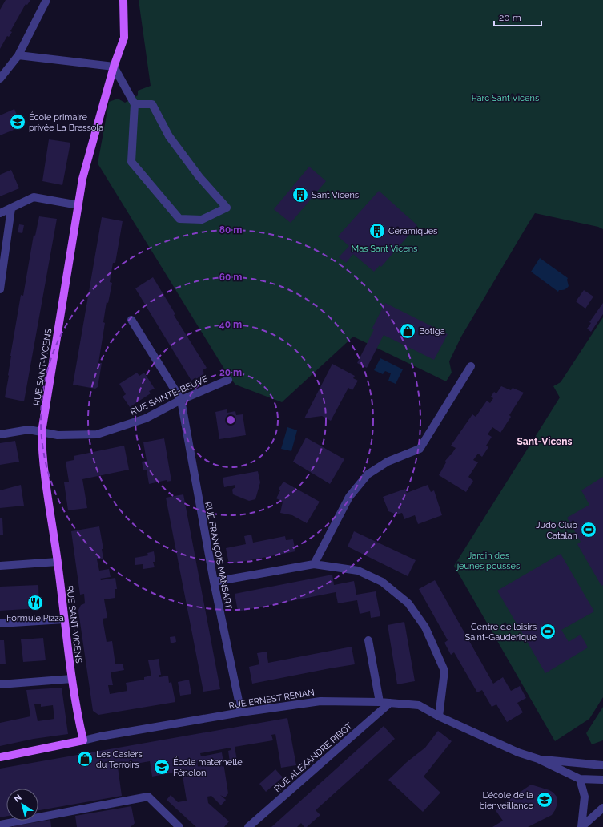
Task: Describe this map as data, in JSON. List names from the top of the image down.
{
  "streets": {
    "main road": ["RUE SANT-VICENS", "RUE ERNEST RENAN"],
    "street": ["RUE SAINTE-BEUVE", "RUE FRANÇOIS MANSART", "RUE ALEXANDRE RIBOT"]
  },
  "crossings": [
    ["RUE SANT-VICENS", "RUE SAINTE-BEUVE"],
    ["RUE SANT-VICENS", "RUE ERNEST RENAN"],
    ["RUE SAINTE-BEUVE", "RUE FRANÇOIS MANSART"],
    ["RUE FRANÇOIS MANSART", "RUE ERNEST RENAN"],
    ["RUE ERNEST RENAN", "RUE ALEXANDRE RIBOT"]
  ],
  "districts": ["Sant-Vicens"],
  "parks": ["Parc Sant Vicens", "Mas Sant Vicens", "Jardin des jeunes pousses"],
  "places": {
    "school or university": ["École primaire privée La Bressola", "École maternelle Fénelon", "L'école de la bienveillance"],
    "building": ["Sant Vicens", "Céramiques"],
    "shop": ["Botiga", "Les Casiers du Terroirs"],
    "sports": ["Judo Club Catalan", "Centre de loisirs Saint-Gauderique"],
    "restaurant": ["Formule Pizza"]
  },
  "scale_bar": "20 m",
  "north": "top left",
  "rings": [
    "80 m",
    "60 m",
    "40 m",
    "20 m"
  ]
}
